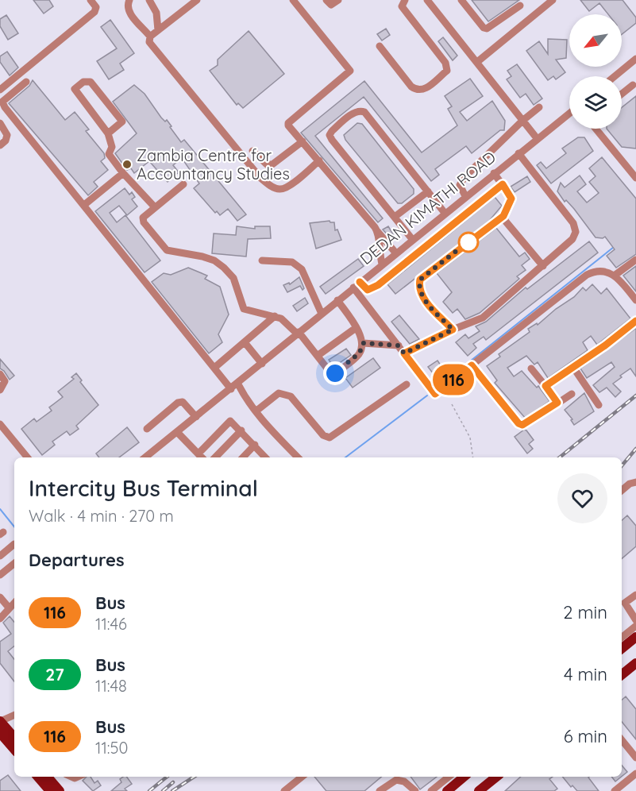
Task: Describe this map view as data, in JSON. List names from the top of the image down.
{
  "streets": {
    "street": ["DEDAN KIMATHI ROAD"]
  },
  "places": ["Zambia Centre for Accountancy Studies"],
  "lines": ["bus line 116"],
  "north": "bottom left",
  "page": {
    "on_map": "116",
    "heading": [
      ["Intercity Bus Terminal", "Walk · 4 min · 270 m"],
      "Departures"
    ],
    "list": [
      {
        "mark": "116",
        "name": "Bus",
        "note": "11:46",
        "value": "2 min"
      },
      {
        "mark": "27",
        "name": "Bus",
        "note": "11:48",
        "value": "4 min"
      },
      {
        "mark": "116",
        "name": "Bus",
        "note": "11:50",
        "value": "6 min"
      }
    ]
  }
}
